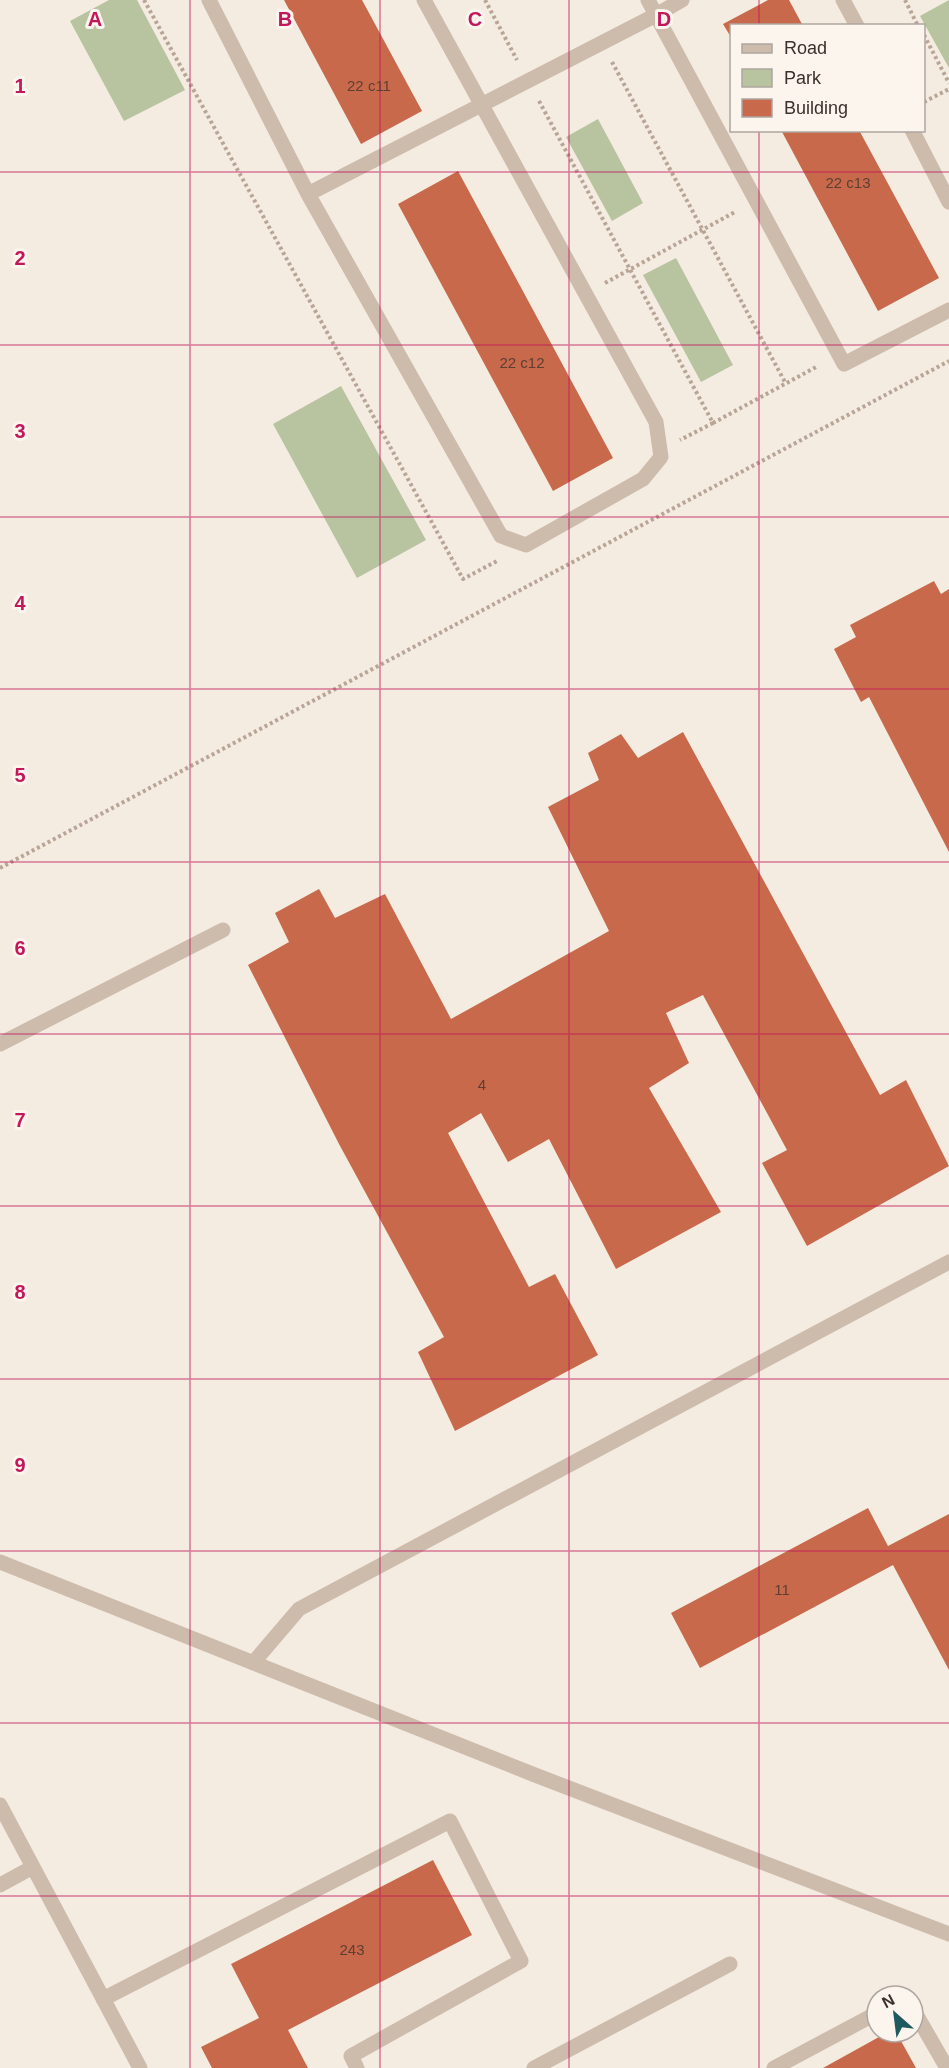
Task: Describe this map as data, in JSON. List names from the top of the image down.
{
  "house_numbers": [
    "22 c11",
    "22 с13",
    "22 с12",
    "4",
    "11",
    "243"
  ],
  "legend": ["Road", "Park", "Building"],
  "north": "top left",
  "grid": {
    "columns": [
      "A",
      "B",
      "C",
      "D"
    ],
    "rows": [
      "1",
      "2",
      "3",
      "4",
      "5",
      "6",
      "7",
      "8",
      "9"
    ]
  }
}
